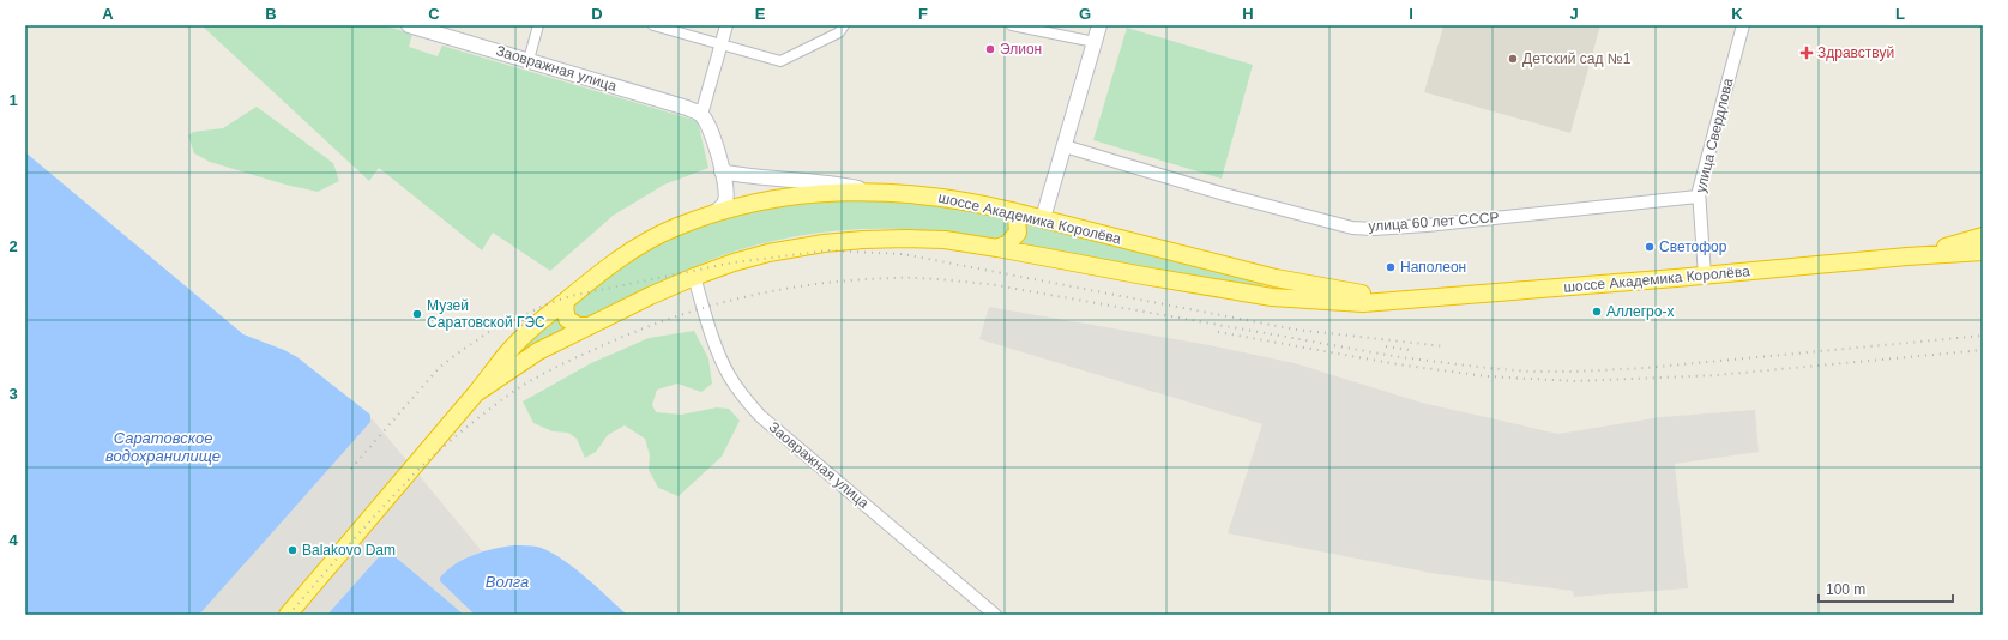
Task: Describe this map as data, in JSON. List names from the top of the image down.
{
  "streets": {
    "highway": ["шоссе Академика Королёва"],
    "main road": ["Заовражная улица"],
    "street": ["улица Свердлова", "улица 60 лет СССР"]
  },
  "crossings": [
    ["Заовражная улица", "шоссе Академика Королёва"],
    ["улица Свердлова", "шоссе Академика Королёва"],
    ["улица Свердлова", "улица 60 лет СССР"]
  ],
  "water": ["Саратовское водохранилище", "Волга"],
  "places": {
    "other": [
      "Элион",
      "Детский сад №1",
      "Светофор",
      "Наполеон",
      "Аллегро-х",
      "Музей Саратовской ГЭС",
      "Balakovo Dam"
    ],
    "health": ["Здравствуй"]
  },
  "scale_bar": "100 m",
  "grid": {
    "columns": [
      "A",
      "B",
      "C",
      "D",
      "E",
      "F",
      "G",
      "H",
      "I",
      "J",
      "K",
      "L"
    ],
    "rows": [
      "1",
      "2",
      "3",
      "4"
    ]
  }
}
